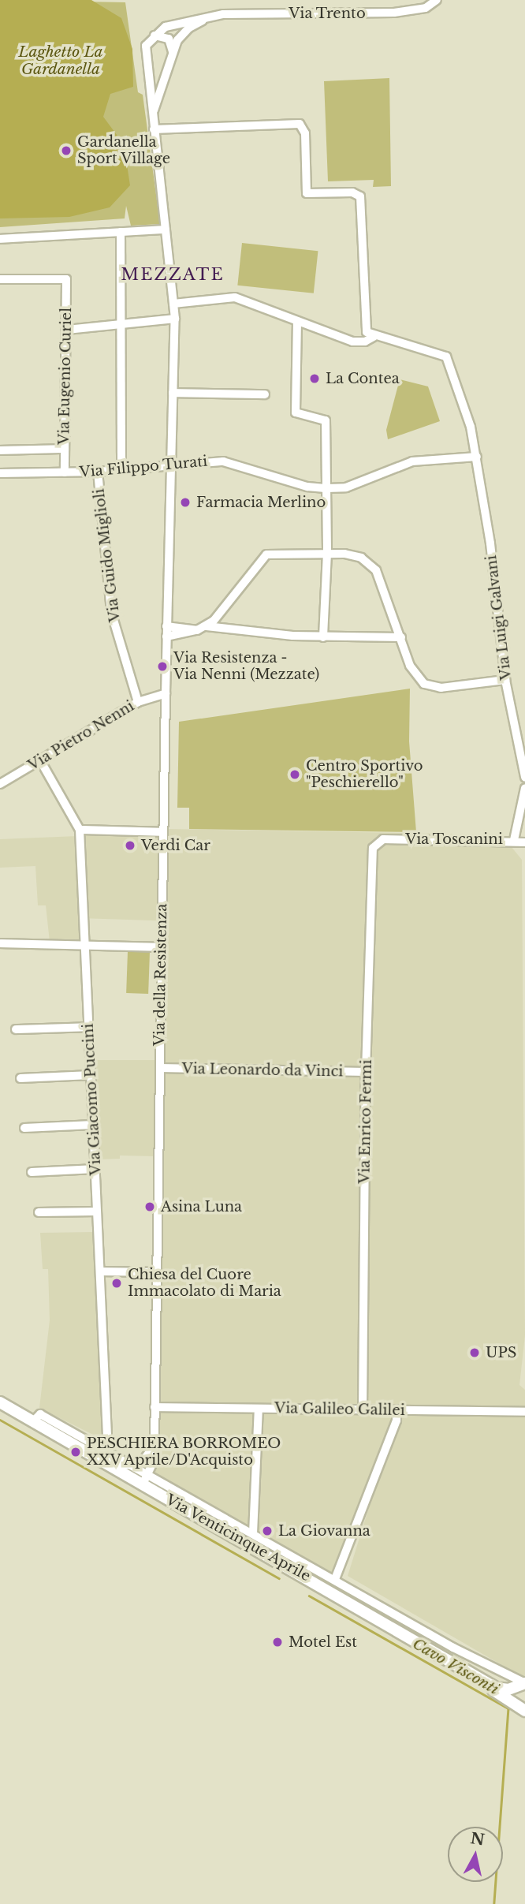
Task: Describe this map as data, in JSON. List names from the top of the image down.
{
  "streets": {
    "main road": ["Via Venticinque Aprile"],
    "street": [
      "Via Trento",
      "Via Eugenio Curiel",
      "Via Filippo Turati",
      "Via Guido Miglioli",
      "Via Luigi Galvani",
      "Via Pietro Nenni",
      "Via Toscanini",
      "Via della Resistenza",
      "Via Leonardo da Vinci",
      "Via Giacomo Puccini",
      "Via Enrico Fermi",
      "Via Galileo Galilei"
    ]
  },
  "crossings": [
    ["Via Trento", "Via della Resistenza"],
    ["Via Eugenio Curiel", "Via Filippo Turati"],
    ["Via Filippo Turati", "Via Guido Miglioli"],
    ["Via Filippo Turati", "Via Luigi Galvani"],
    ["Via Filippo Turati", "Via della Resistenza"],
    ["Via Guido Miglioli", "Via Pietro Nenni"],
    ["Via Pietro Nenni", "Via della Resistenza"],
    ["Via Pietro Nenni", "Via Giacomo Puccini"],
    ["Via Toscanini", "Via Enrico Fermi"],
    ["Via della Resistenza", "Via Leonardo da Vinci"],
    ["Via della Resistenza", "Via Galileo Galilei"],
    ["Via della Resistenza", "Via Venticinque Aprile"],
    ["Via Leonardo da Vinci", "Via Enrico Fermi"],
    ["Via Giacomo Puccini", "Via Venticinque Aprile"],
    ["Via Enrico Fermi", "Via Galileo Galilei"]
  ],
  "districts": ["MEZZATE"],
  "water": ["Laghetto La Gardanella", "Cavo Visconti"],
  "places": [
    "Gardanella Sport Village",
    "La Contea",
    "Farmacia Merlino",
    "Via Resistenza - Via Nenni (Mezzate)",
    "Centro Sportivo \"Peschierello\"",
    "Verdi Car",
    "Asina Luna",
    "Chiesa del Cuore Immacolato di Maria",
    "UPS",
    "PESCHIERA BORROMEO XXV Aprile/D'Acquisto",
    "La Giovanna",
    "Motel Est"
  ],
  "north": "top"
}
